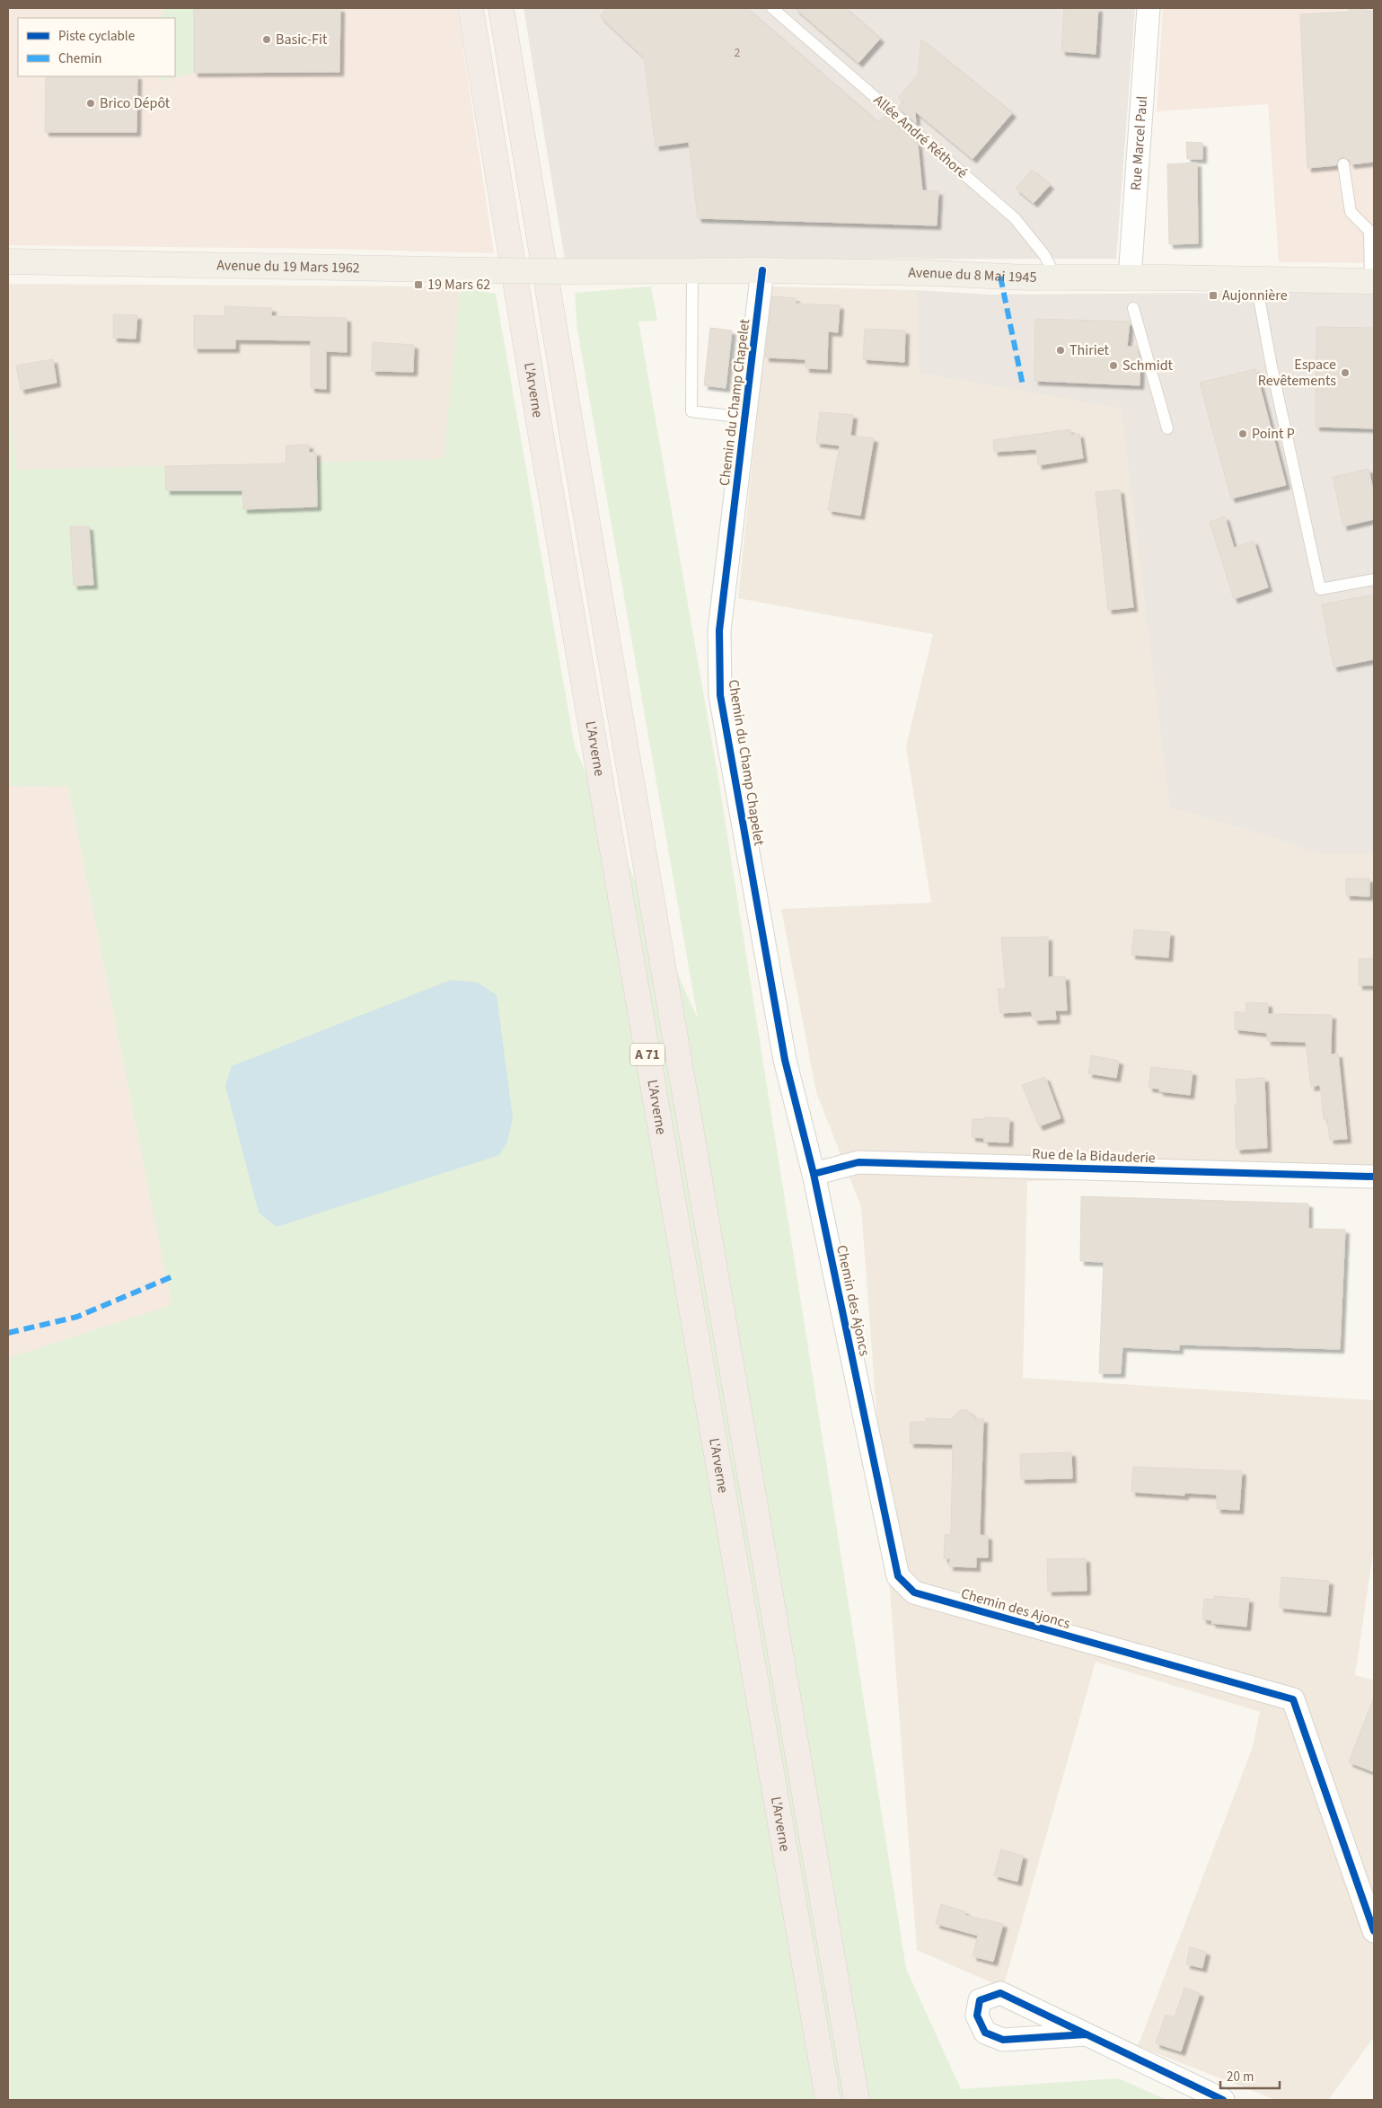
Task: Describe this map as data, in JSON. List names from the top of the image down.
{
  "streets": {
    "highway": ["L'Arverne", "A 71"],
    "main road": ["Avenue du 19 Mars 1962", "Avenue du 8 Mai 1945"],
    "street": [
      "Rue Marcel Paul",
      "Chemin du Champ Chapelet",
      "Rue de la Bidauderie",
      "Chemin des Ajoncs"
    ],
    "lane": ["Allée André Réthoré"]
  },
  "crossings": [
    ["Allée André Réthoré", "Avenue du 8 Mai 1945"],
    ["Rue Marcel Paul", "Avenue du 8 Mai 1945"],
    ["Avenue du 19 Mars 1962", "Avenue du 8 Mai 1945"],
    ["Avenue du 8 Mai 1945", "Chemin du Champ Chapelet"],
    ["Chemin du Champ Chapelet", "Rue de la Bidauderie"],
    ["Chemin du Champ Chapelet", "Chemin des Ajoncs"],
    ["Rue de la Bidauderie", "Chemin des Ajoncs"]
  ],
  "places": {
    "other": [
      "Basic-Fit",
      "Brico Dépôt",
      "Thiriet",
      "Schmidt",
      "Espace Revêtements",
      "Point P"
    ],
    "transit": ["19 Mars 62", "Aujonnière"]
  },
  "house_numbers": ["2"],
  "legend": ["Piste cyclable", "Chemin"],
  "scale_bar": "20 m"
}
